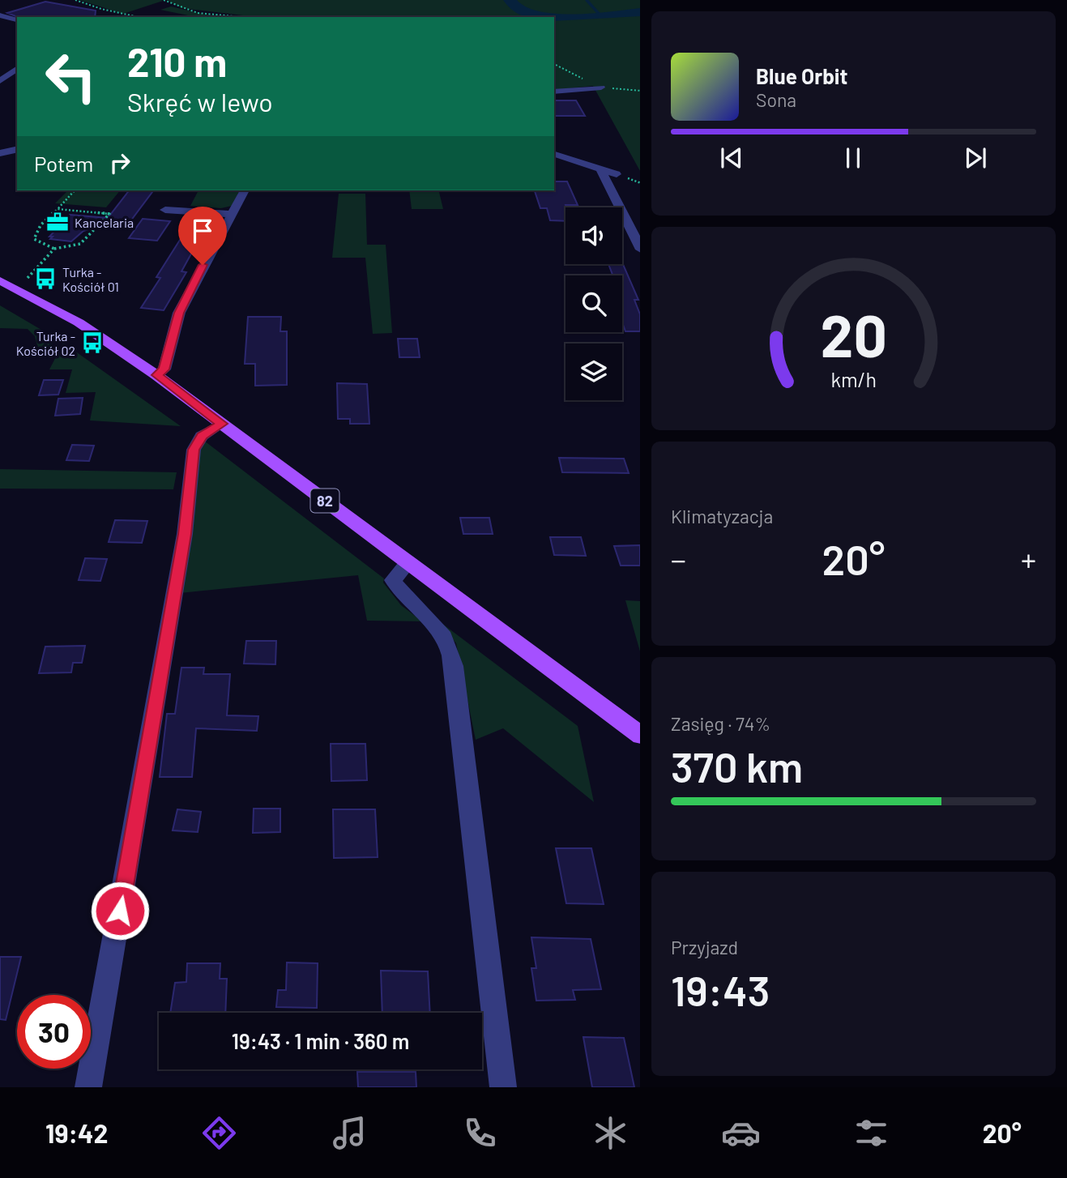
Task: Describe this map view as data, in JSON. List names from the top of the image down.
{
  "streets": {
    "main road": ["82"]
  },
  "places": {
    "office": ["Kancelaria"],
    "bus stop": ["Turka - Kościół 01", "Turka - Kościół 02"]
  },
  "page": {
    "turn": ["210 m", "Skręć w lewo"],
    "song": ["Blue Orbit", "Sona"],
    "then": "Potem",
    "tile": [
      "Klimatyzacja",
      ["Zasięg · 74%", "370 km"],
      ["Przyjazd", "19:43"]
    ],
    "heat": ["−", "20°", "+"],
    "limit": "30",
    "trip": "19:43 · 1 min · 360 m",
    "tabs": ["19:42", "20°"],
    "gauge": ["20", "km/h"]
  }
}
